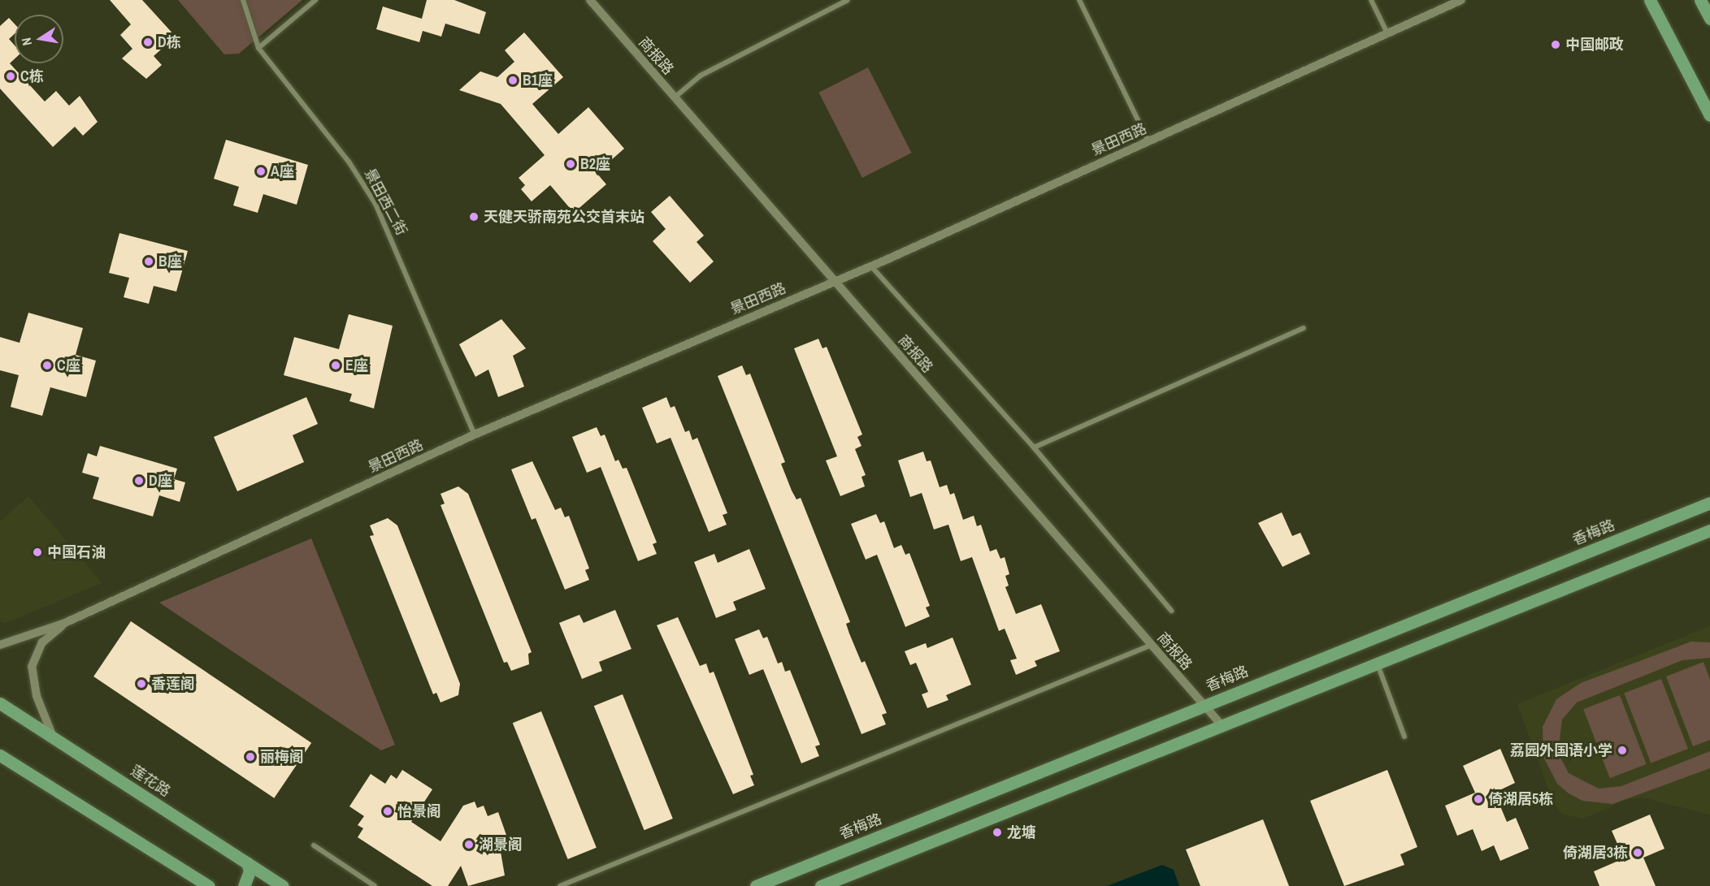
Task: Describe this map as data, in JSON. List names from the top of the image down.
{
  "streets": {
    "main road": ["香梅路", "莲花路"],
    "street": ["商报路", "景田西路", "景田西二街"]
  },
  "crossings": [
    ["商报路", "景田西路"],
    ["商报路", "香梅路"],
    ["景田西路", "景田西二街"],
    ["景田西路", "莲花路"]
  ],
  "places": [
    "D栋",
    "中国邮政",
    "C栋",
    "B1座",
    "B2座",
    "A座",
    "天健天骄南苑公交首末站",
    "B座",
    "C座",
    "E座",
    "D座",
    "中国石油",
    "香莲阁",
    "荔园外国语小学",
    "丽梅阁",
    "倚湖居5栋",
    "怡景阁",
    "龙塘",
    "湖景阁",
    "倚湖居3栋"
  ],
  "north": "left"
}
